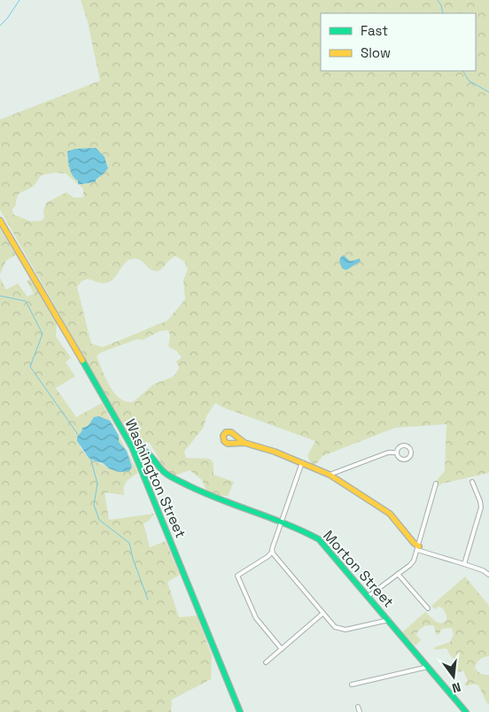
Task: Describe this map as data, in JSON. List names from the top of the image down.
{
  "streets": {
    "street": ["Washington Street", "Morton Street"]
  },
  "crossings": [
    ["Washington Street", "Morton Street"]
  ],
  "legend": ["Fast", "Slow"],
  "north": "bottom"
}
